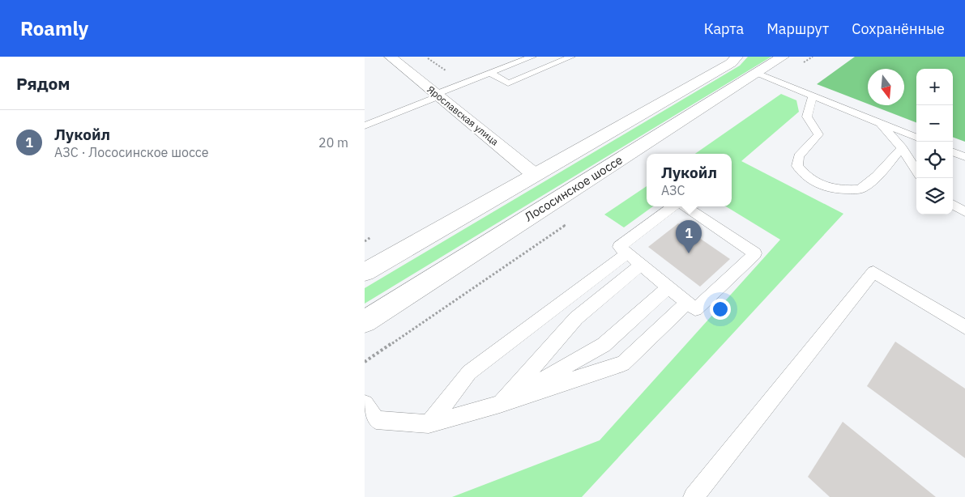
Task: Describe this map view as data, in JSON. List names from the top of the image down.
{
  "streets": {
    "street": ["Ярославская улица", "Лососинское шоссе"]
  },
  "north": "bottom",
  "page": {
    "header": "Roamly",
    "nav": ["Карта", "Маршрут", "Сохранённые"],
    "heading": "Рядом",
    "map_buttons": ["+", "−"],
    "list": [
      {
        "mark": "1",
        "name": "Лукойл",
        "note": "АЗС · Лососинское шоссе",
        "value": "20 m"
      }
    ],
    "popup": ["Лукойл", "АЗС"],
    "pins": "1"
  }
}
